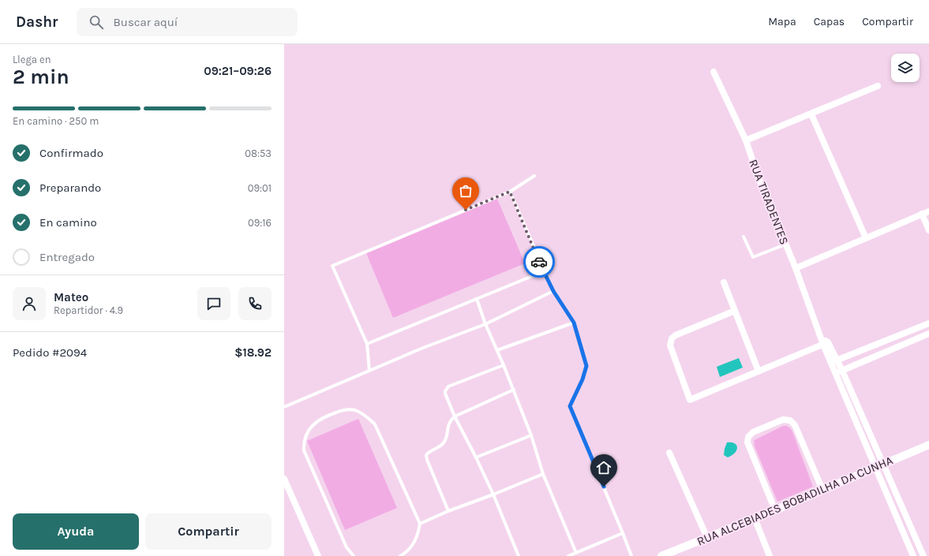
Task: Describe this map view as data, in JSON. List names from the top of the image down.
{
  "streets": {
    "street": ["RUA TIRADENTES", "RUA ALCEBIADES BOBADILHA DA CUNHA"]
  },
  "crossings": [
    ["RUA TIRADENTES", "RUA ALCEBIADES BOBADILHA DA CUNHA"]
  ],
  "page": {
    "header": "Dashr",
    "search": "Buscar aquí",
    "nav": ["Mapa", "Capas", "Compartir"],
    "heading": ["2 min", "Llega en", "09:21–09:26"],
    "panel": [
      "Mateo",
      "Repartidor · 4.9",
      "Pedido #2094",
      "$18.92"
    ],
    "bar": "En camino · 250 m",
    "list": [
      ["Confirmado", "08:53"],
      ["Preparando", "09:01"],
      ["En camino", "09:16"],
      "Entregado"
    ],
    "buttons": ["Ayuda", "Compartir"]
  }
}
